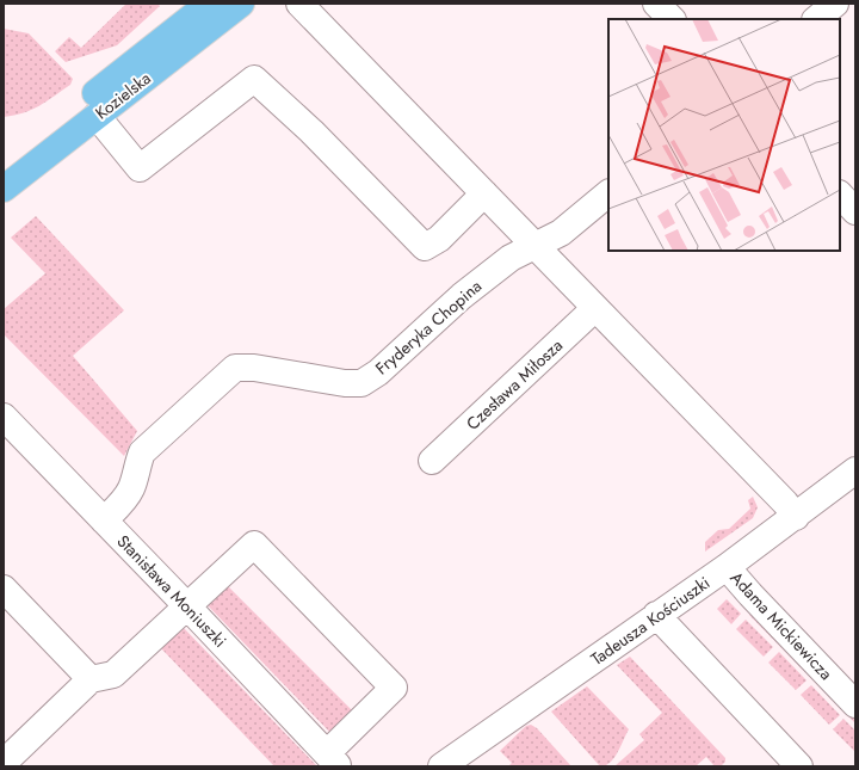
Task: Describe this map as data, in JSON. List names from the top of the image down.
{
  "streets": {
    "main road": ["Kozielska"],
    "street": [
      "Fryderyka Chopina",
      "Czesława Miłosza",
      "Stanisława Moniuszki",
      "Tadeusza Kościuszki",
      "Adama Mickiewicza"
    ]
  },
  "crossings": [
    ["Fryderyka Chopina", "Stanisława Moniuszki"],
    ["Tadeusza Kościuszki", "Adama Mickiewicza"]
  ]
}
